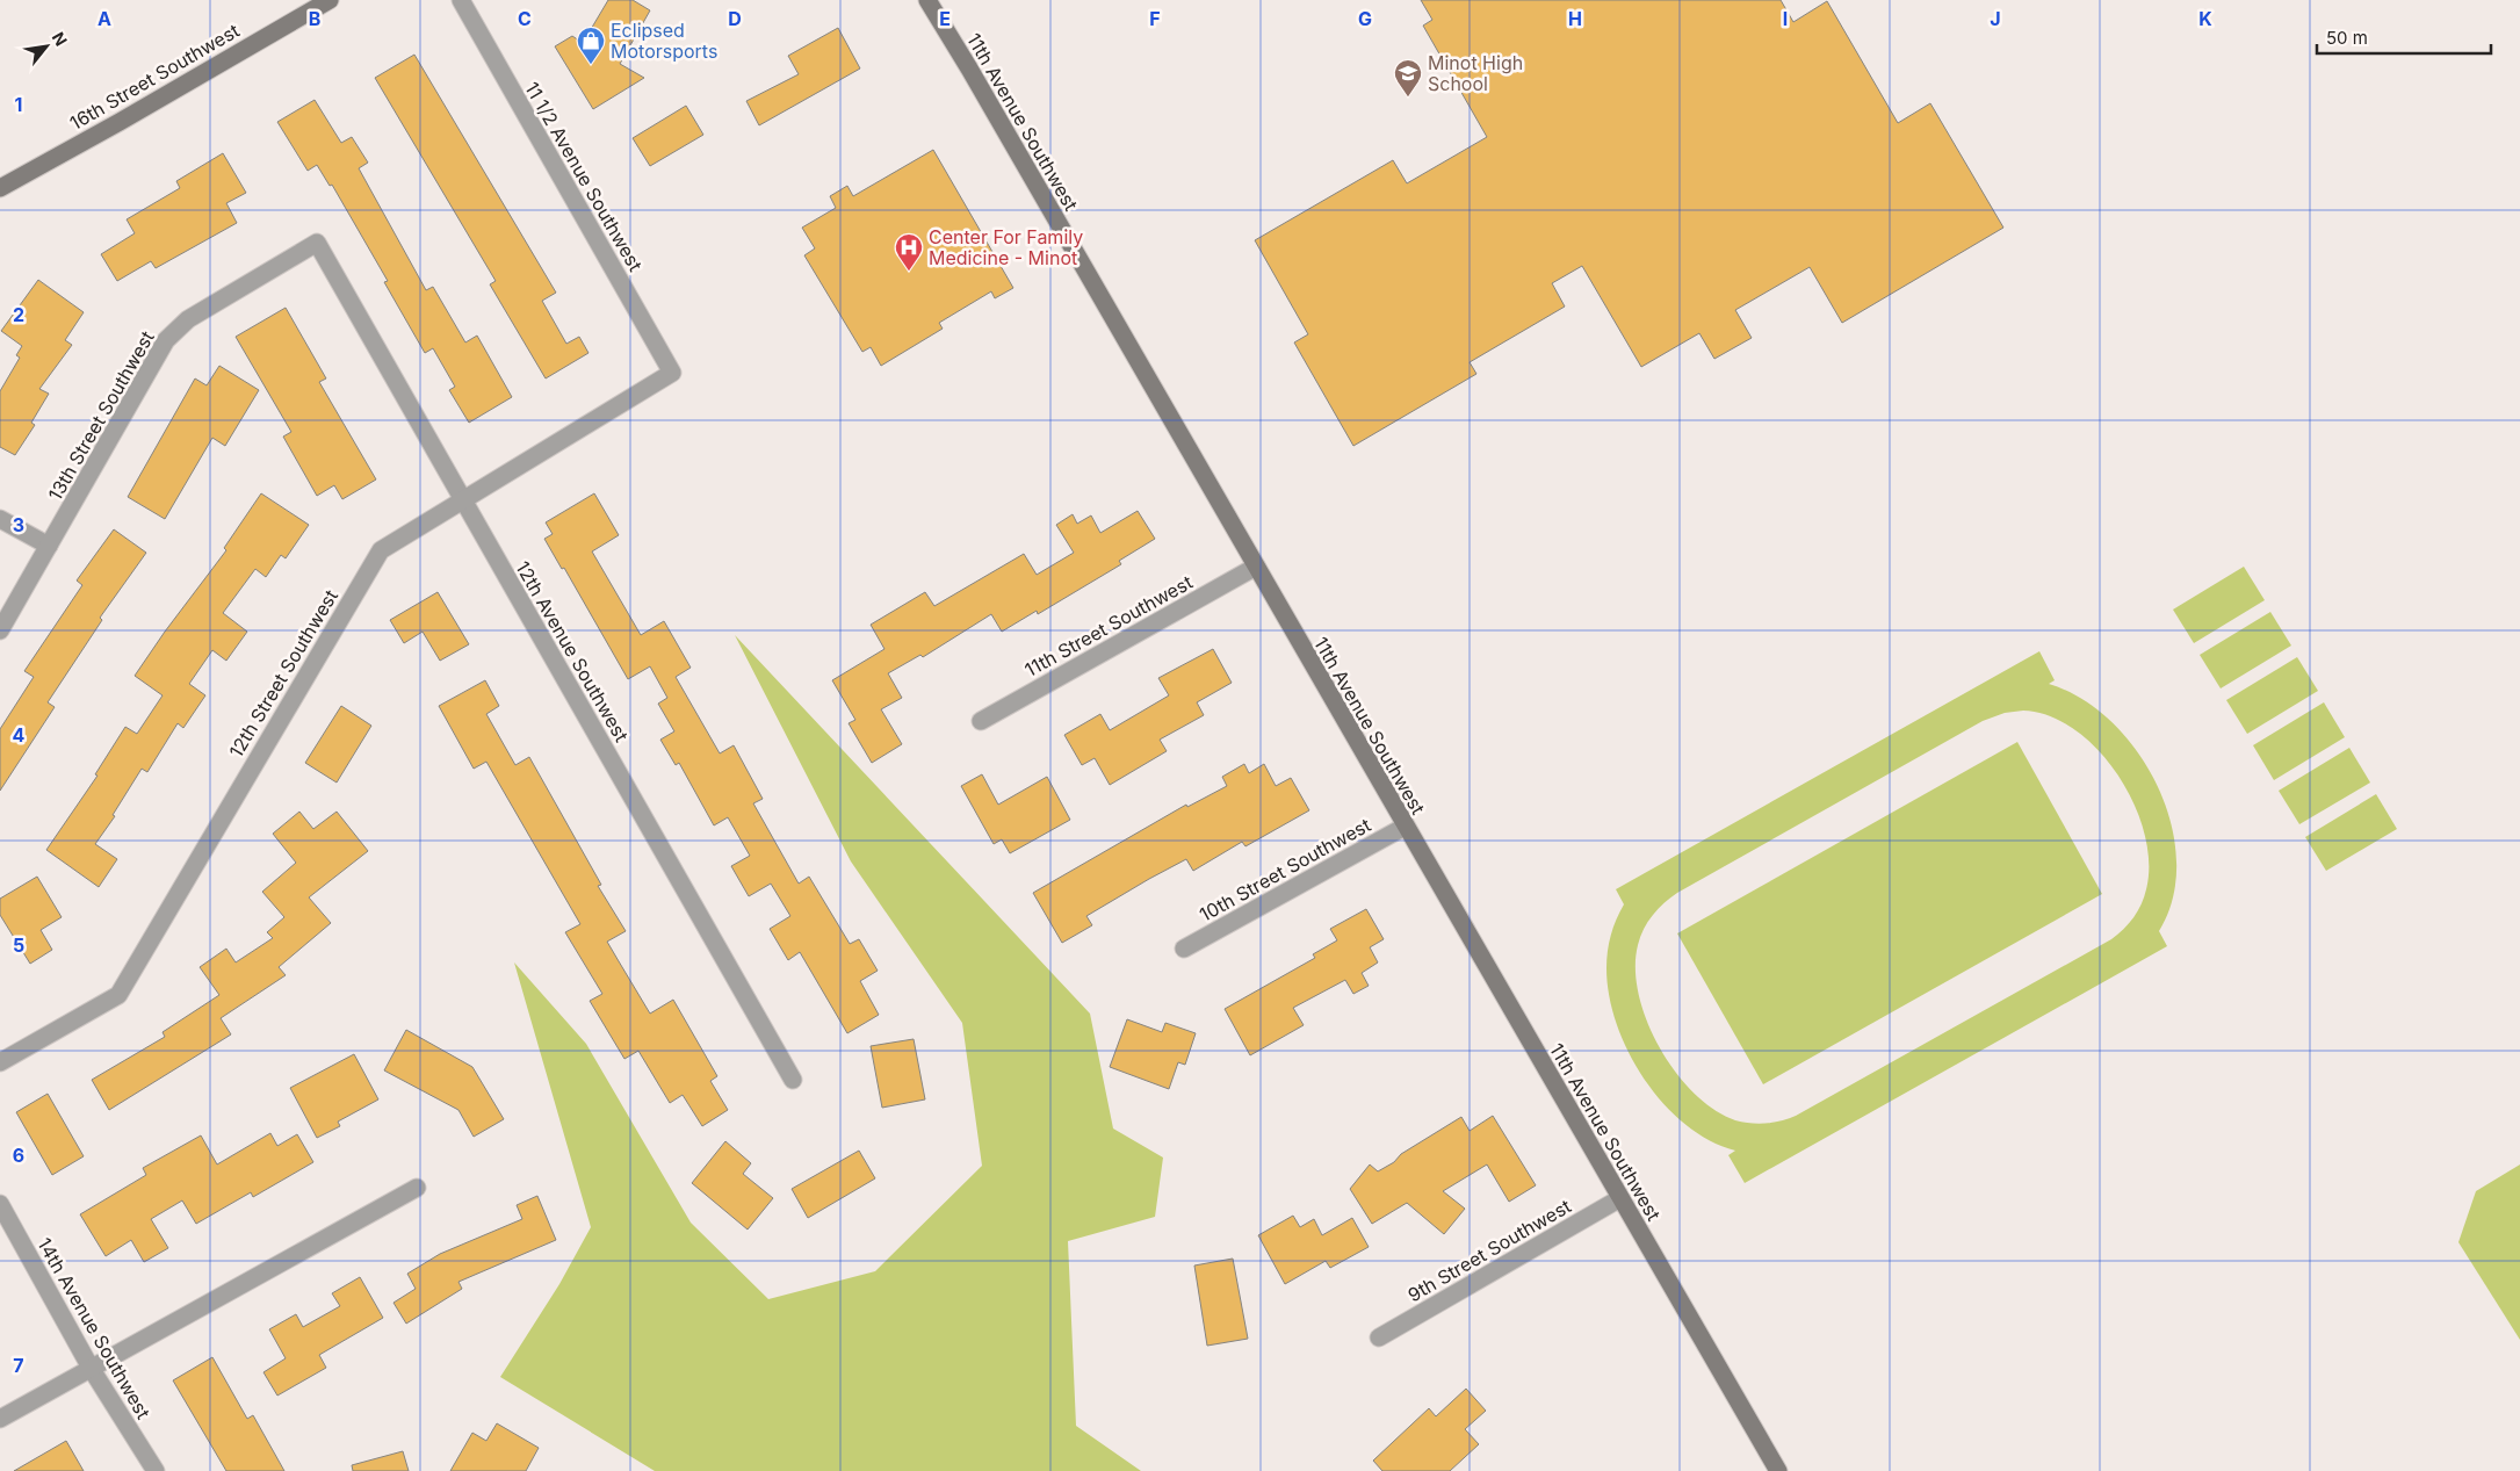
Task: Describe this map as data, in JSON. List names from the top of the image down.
{
  "streets": {
    "street": [
      "16th Street Southwest",
      "11th Avenue Southwest",
      "11 1/2 Avenue Southwest",
      "13th Street Southwest",
      "11th Street Southwest",
      "12th Avenue Southwest",
      "12th Street Southwest",
      "10th Street Southwest",
      "9th Street Southwest",
      "14th Avenue Southwest"
    ]
  },
  "crossings": [
    ["11th Avenue Southwest", "11th Street Southwest"],
    ["11th Avenue Southwest", "10th Street Southwest"],
    ["11th Avenue Southwest", "9th Street Southwest"],
    ["11 1/2 Avenue Southwest", "12th Street Southwest"],
    ["13th Street Southwest", "12th Avenue Southwest"],
    ["12th Avenue Southwest", "12th Street Southwest"]
  ],
  "places": {
    "shop": ["Eclipsed Motorsports"],
    "school or university": ["Minot High School"],
    "hospital": ["Center For Family Medicine - Minot"]
  },
  "scale_bar": "50 m",
  "north": "top right",
  "grid": {
    "columns": [
      "A",
      "B",
      "C",
      "D",
      "E",
      "F",
      "G",
      "H",
      "I",
      "J",
      "K"
    ],
    "rows": [
      "1",
      "2",
      "3",
      "4",
      "5",
      "6",
      "7"
    ]
  }
}
